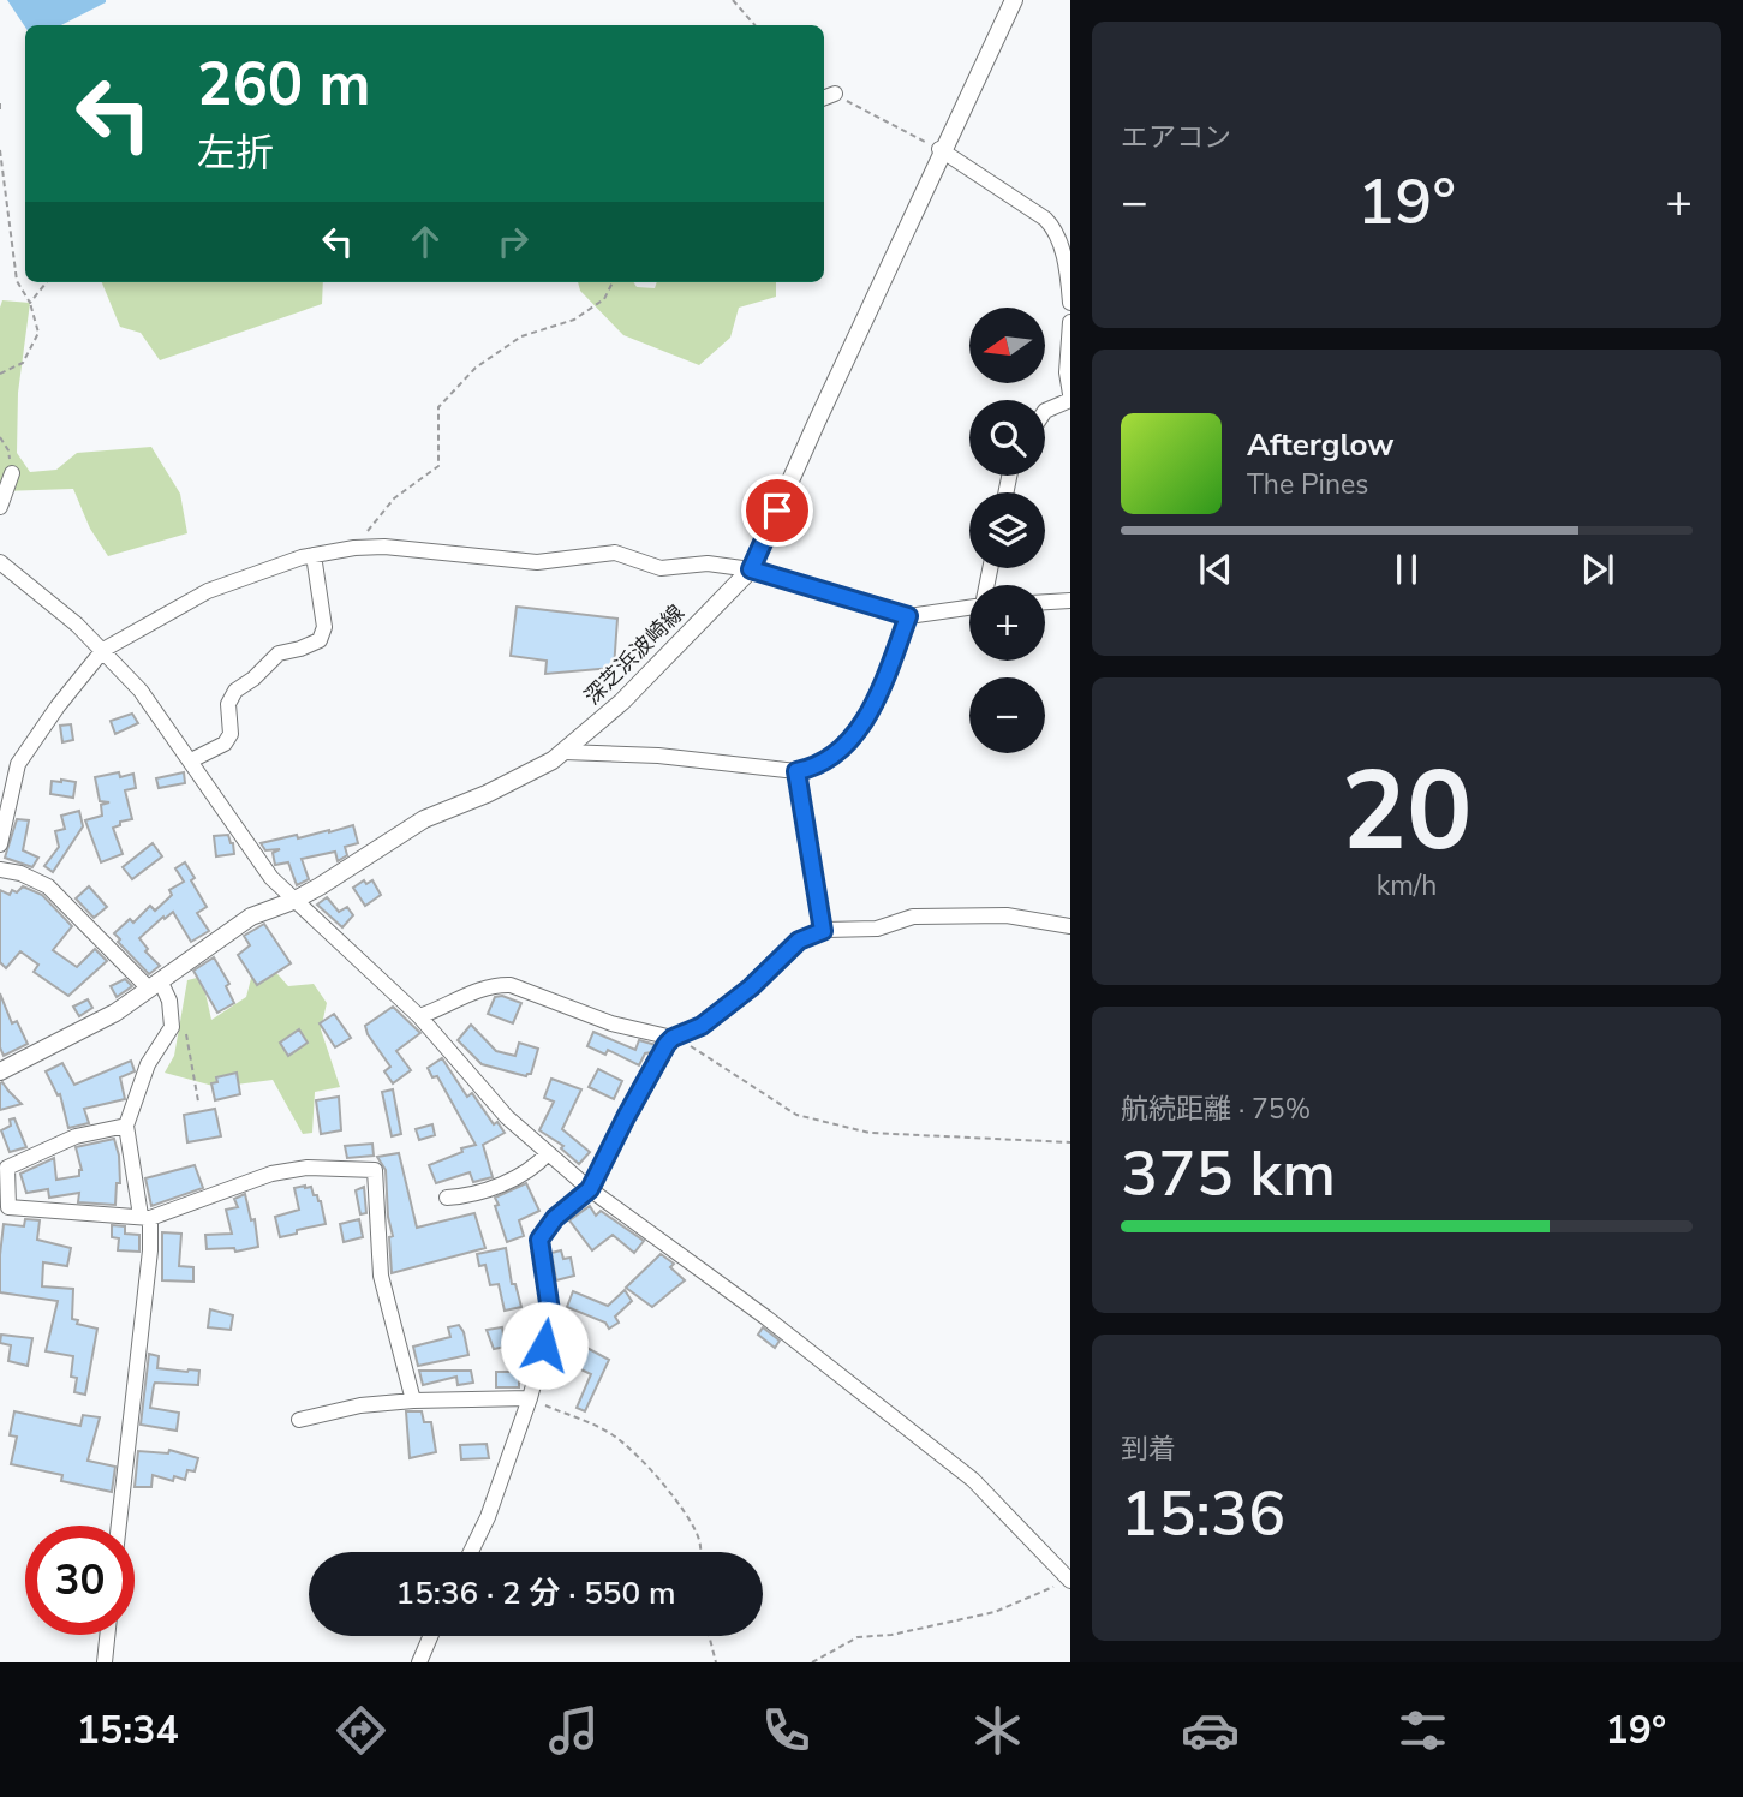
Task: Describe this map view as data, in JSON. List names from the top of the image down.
{
  "streets": {
    "main road": ["深芝浜波崎線"]
  },
  "north": "left",
  "page": {
    "tile": [
      "エアコン",
      ["20", "km/h"],
      ["航続距離 · 75%", "375 km"],
      ["到着", "15:36"]
    ],
    "turn": ["260 m", "左折"],
    "heat": ["−", "19°", "+"],
    "map_buttons": ["+", "−"],
    "song": ["Afterglow", "The Pines"],
    "limit": "30",
    "trip": "15:36 · 2 分 · 550 m",
    "tabs": ["15:34", "19°"]
  }
}
